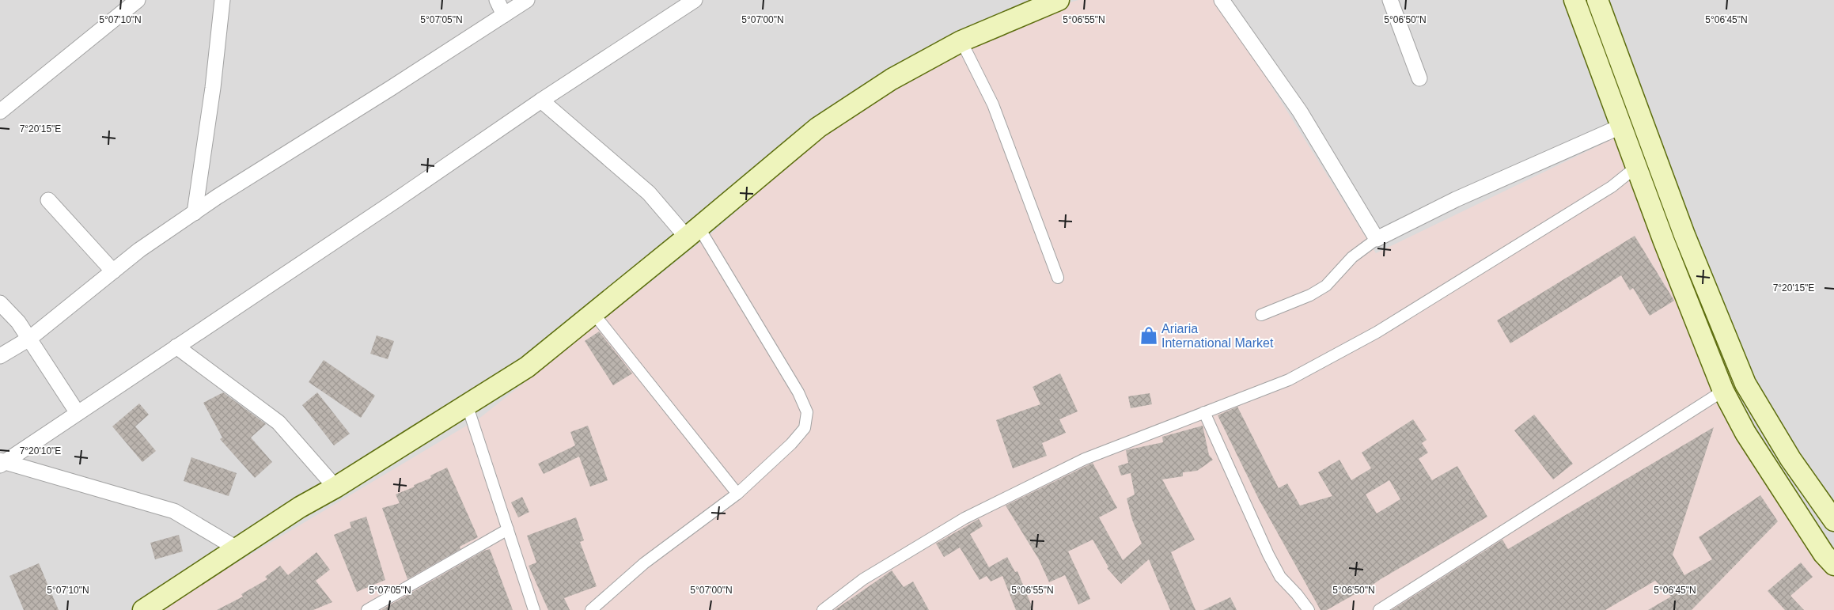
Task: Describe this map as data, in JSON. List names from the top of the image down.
{
  "places": {
    "shop": ["Ariaria International Market"]
  },
  "coordinates": [
    "5°06'45\"N",
    "5°07'10\"N",
    "5°07'05\"N",
    "5°07'00\"N",
    "5°06'55\"N",
    "5°06'50\"N",
    "7°20'15\"E",
    "7°20'10\"E"
  ]
}
